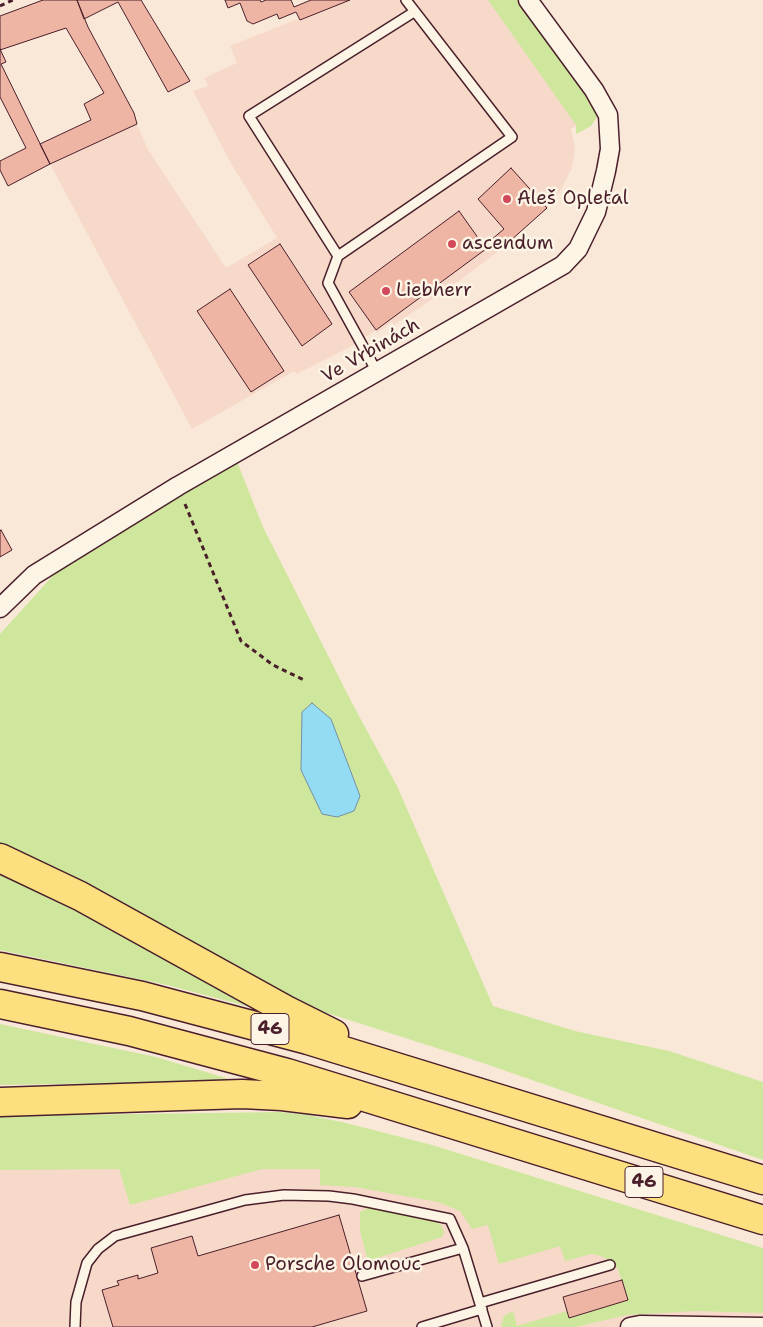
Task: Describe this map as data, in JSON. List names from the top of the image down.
{
  "streets": {
    "main road": ["46"],
    "street": ["Ve Vrbinách"]
  },
  "places": [
    "Aleš Opletal",
    "ascendum",
    "Liebherr",
    "Porsche Olomouc"
  ]
}
